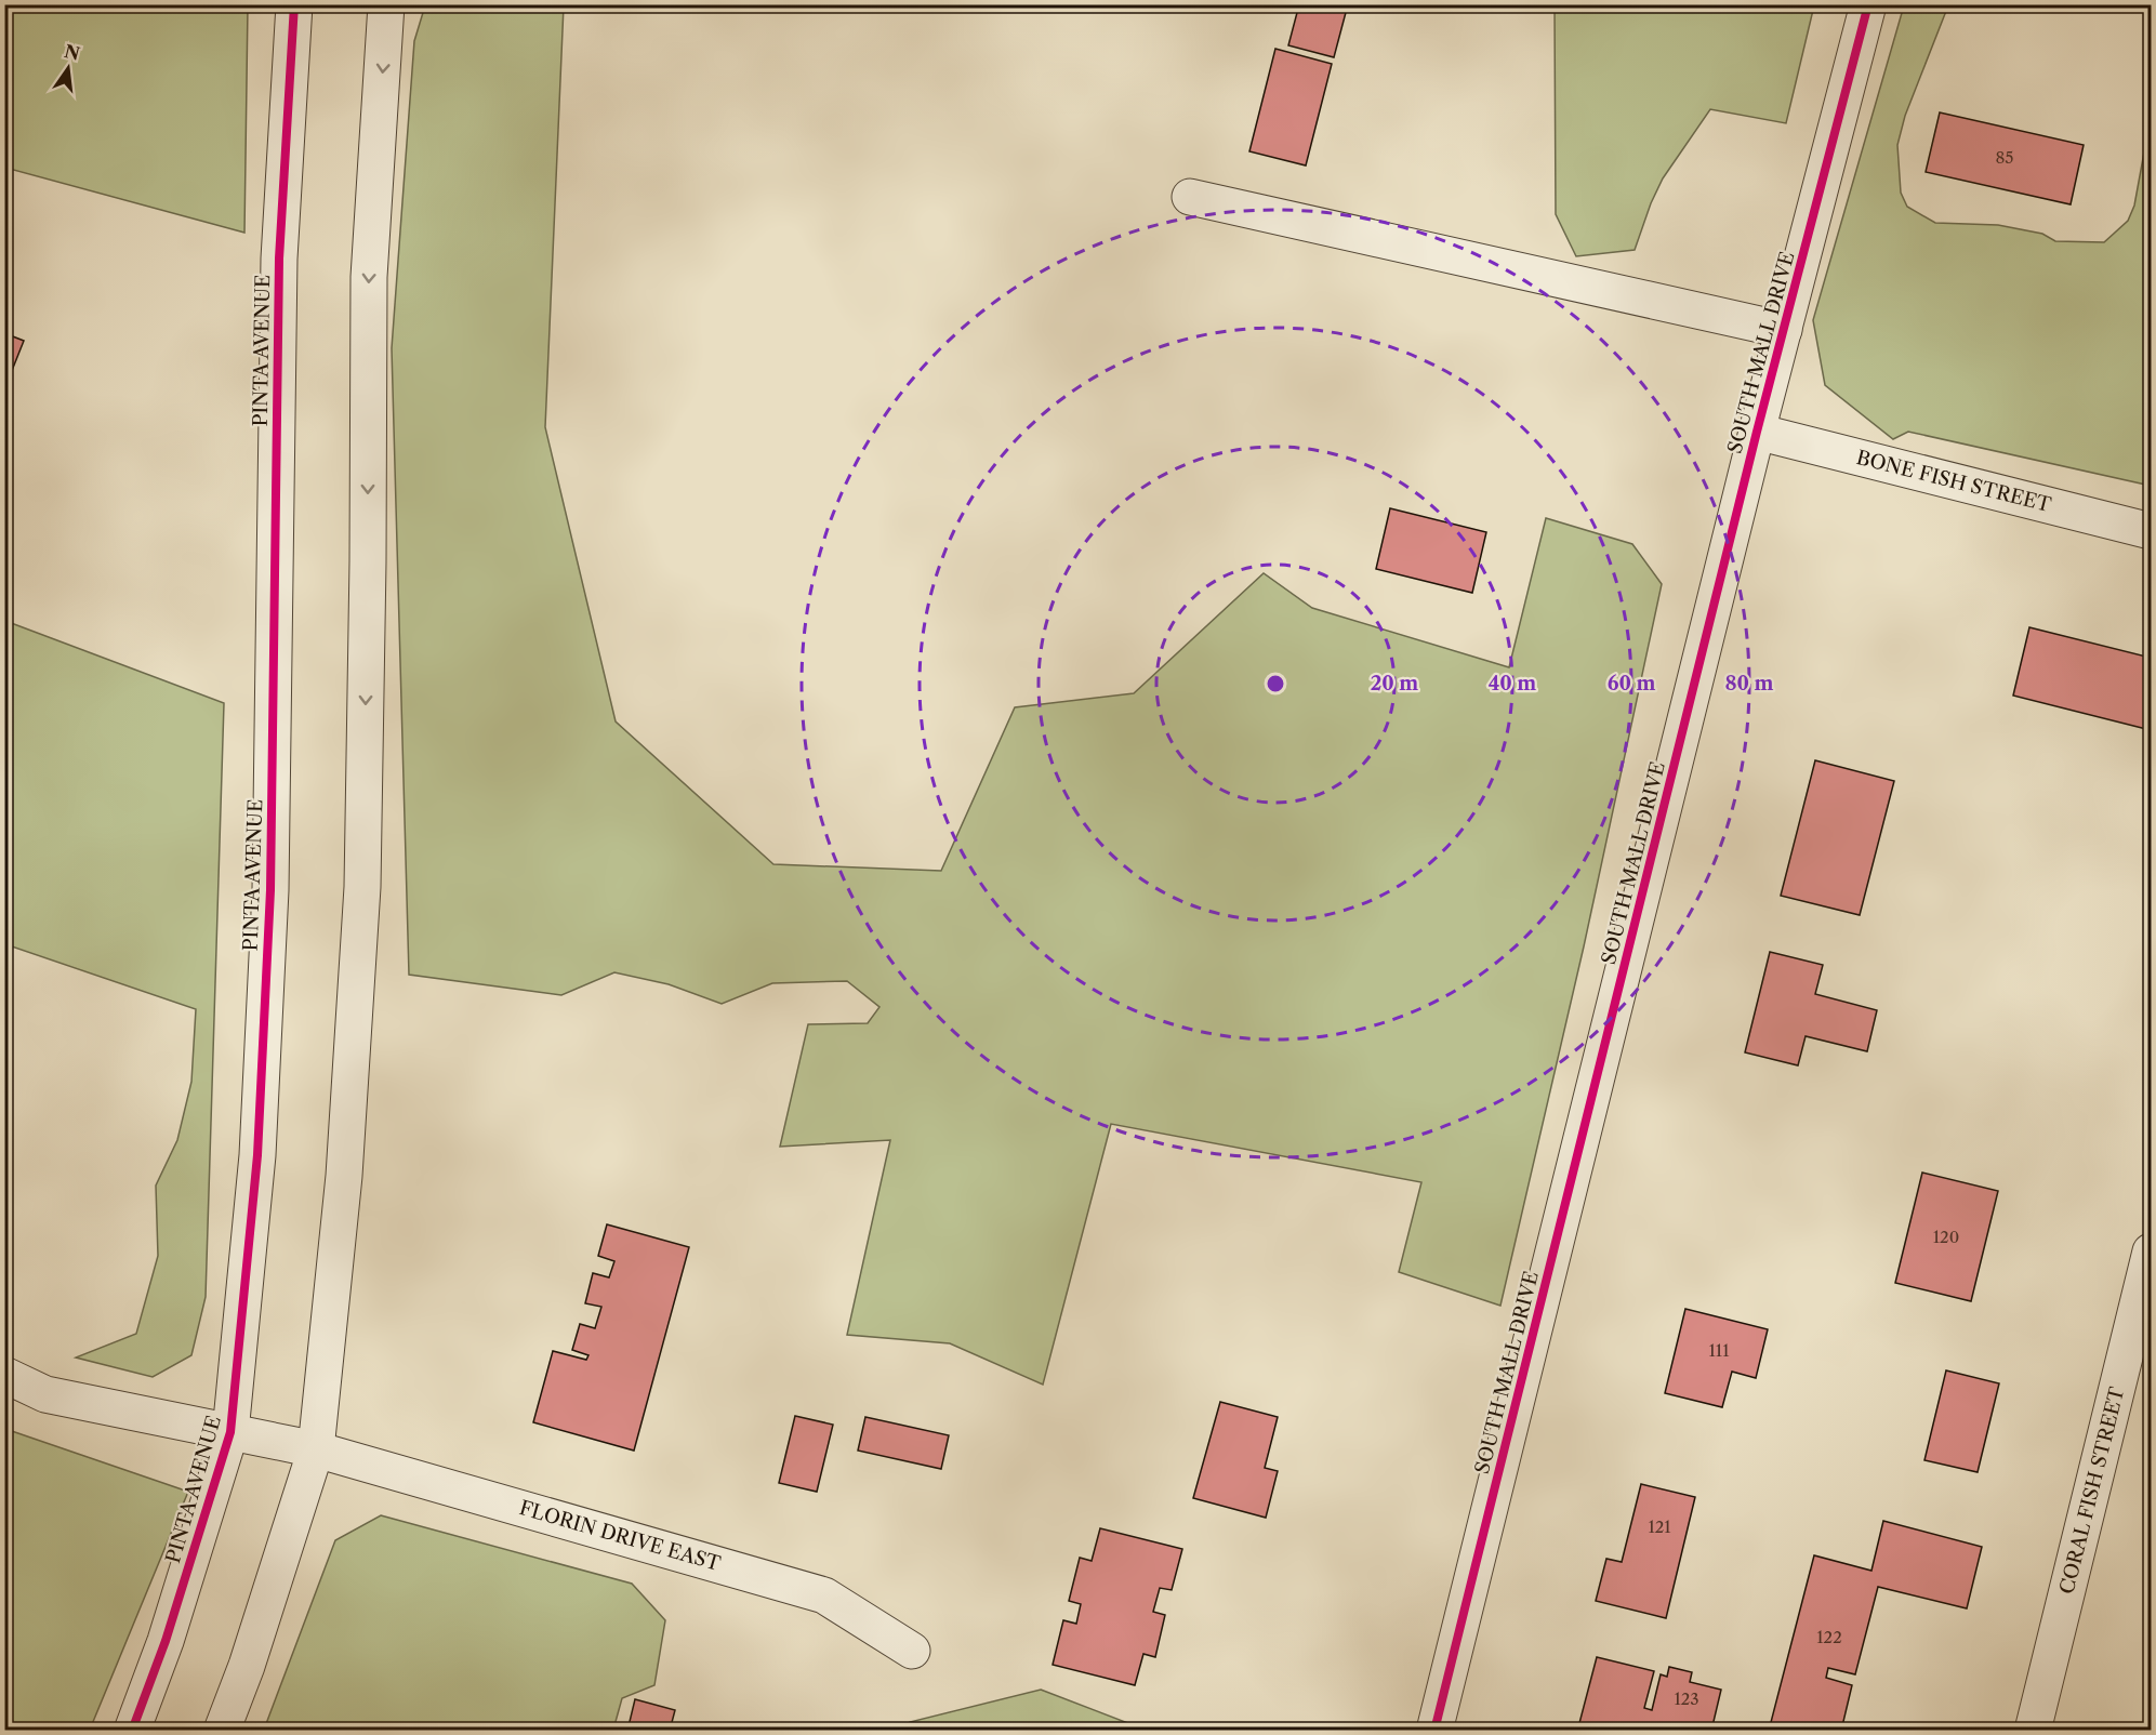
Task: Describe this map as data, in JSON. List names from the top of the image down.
{
  "streets": {
    "street": [
      "PINTA AVENUE",
      "SOUTH MALL DRIVE",
      "BONE FISH STREET",
      "CORAL FISH STREET",
      "FLORIN DRIVE EAST"
    ]
  },
  "crossings": [
    ["PINTA AVENUE", "FLORIN DRIVE EAST"],
    ["SOUTH MALL DRIVE", "BONE FISH STREET"]
  ],
  "house_numbers": [
    "85",
    "120",
    "111",
    "121",
    "122",
    "123"
  ],
  "north": "top",
  "rings": [
    "20 m",
    "40 m",
    "60 m",
    "80 m"
  ]
}
